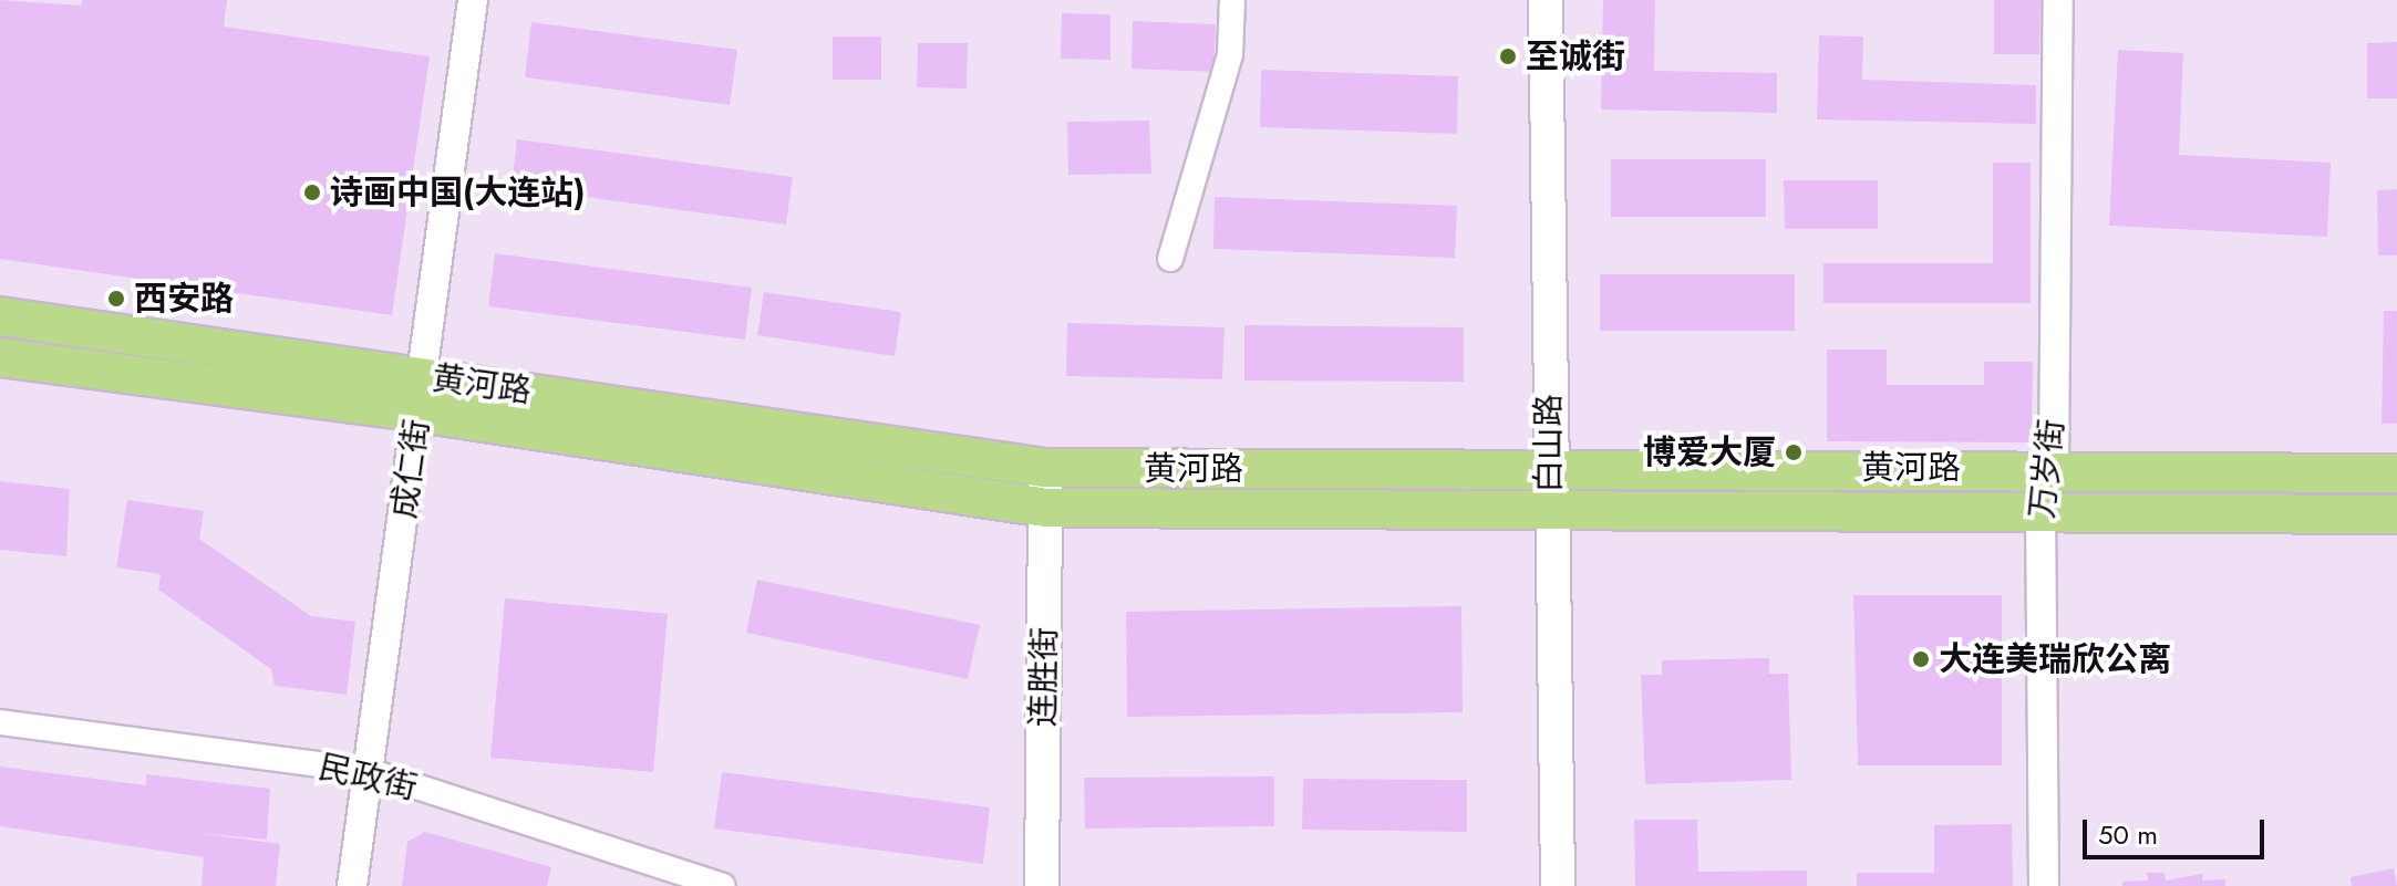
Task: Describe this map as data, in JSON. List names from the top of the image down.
{
  "streets": {
    "main road": ["黄河路", "白山路", "连胜街"],
    "street": ["成仁街", "万岁街", "民政街"]
  },
  "crossings": [
    ["黄河路", "白山路"],
    ["黄河路", "成仁街"],
    ["黄河路", "万岁街"],
    ["黄河路", "连胜街"],
    ["成仁街", "民政街"]
  ],
  "places": [
    "至诚街",
    "诗画中国(大连站)",
    "西安路",
    "博爱大厦",
    "大连美瑞欣公离"
  ],
  "scale_bar": "50 m"
}
